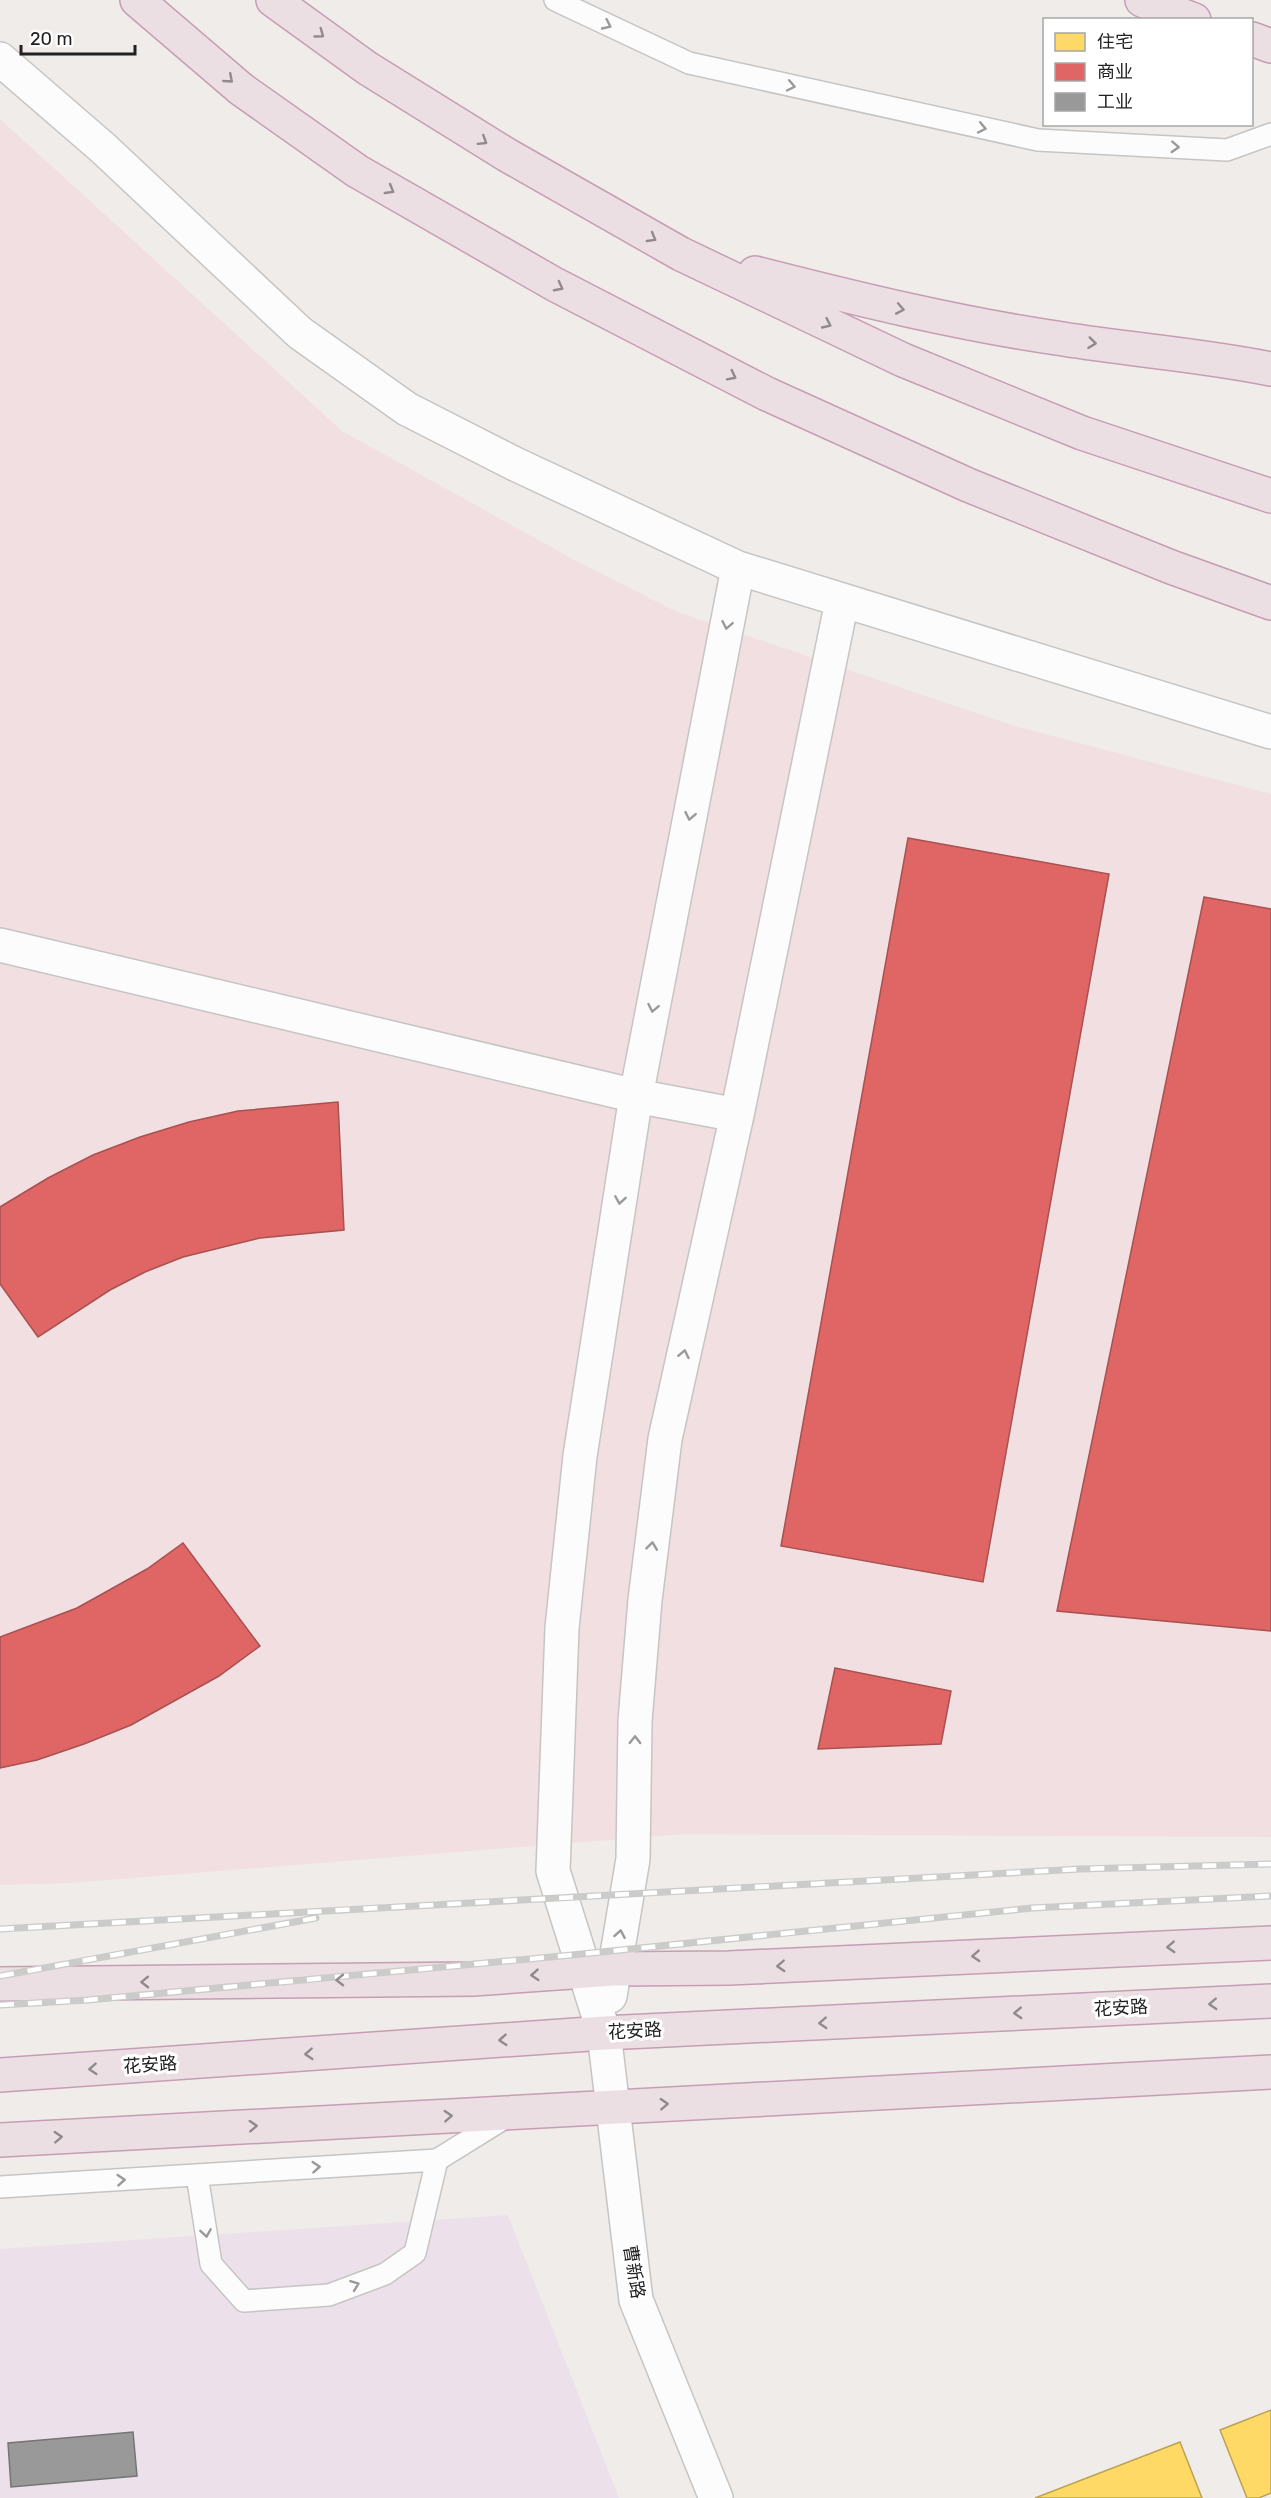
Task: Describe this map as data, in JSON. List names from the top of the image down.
{
  "streets": {
    "highway": ["花安路"],
    "street": ["曹新路"]
  },
  "crossings": [
    ["花安路", "曹新路"]
  ],
  "legend": ["住宅", "商业", "工业"],
  "scale_bar": "20 m"
}
